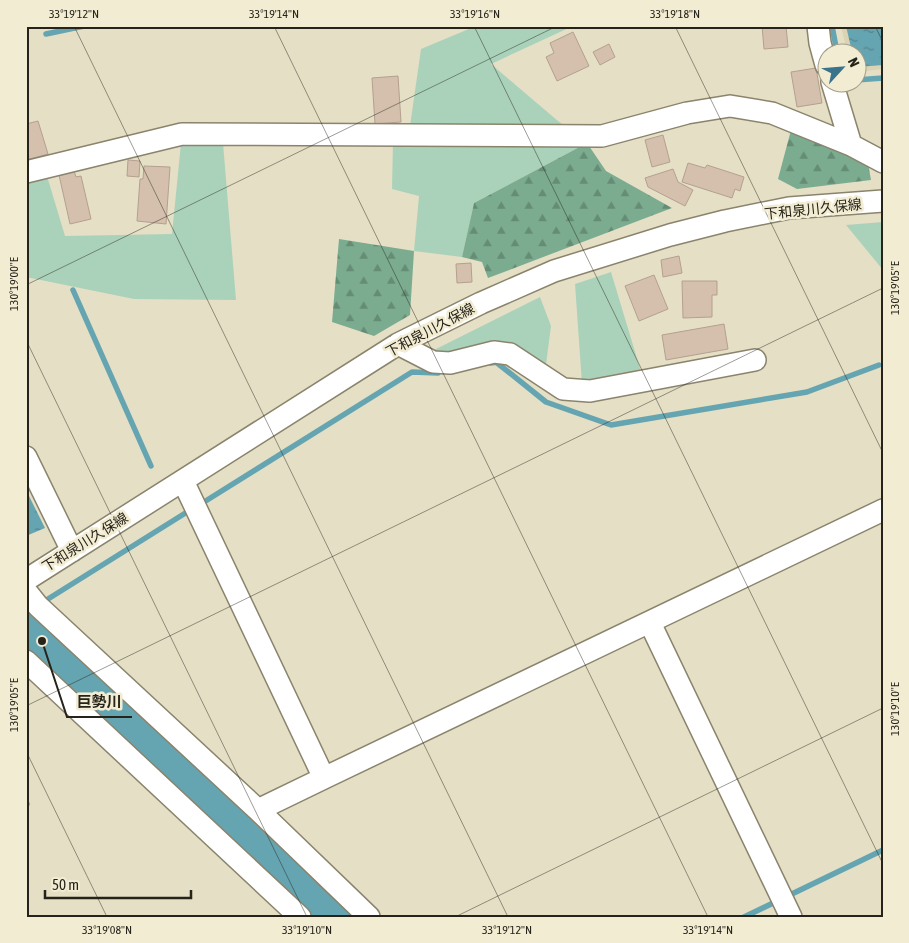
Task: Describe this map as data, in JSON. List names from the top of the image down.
{
  "streets": {
    "street": ["下和泉川久保線"]
  },
  "places": ["巨勢川"],
  "scale_bar": "50 m",
  "north": "top right",
  "coordinates": [
    "33°19'12\"N",
    "33°19'14\"N",
    "33°19'16\"N",
    "33°19'18\"N",
    "130°19'00\"E",
    "130°19'05\"E",
    "130°19'10\"E",
    "33°19'08\"N",
    "33°19'10\"N"
  ]
}
